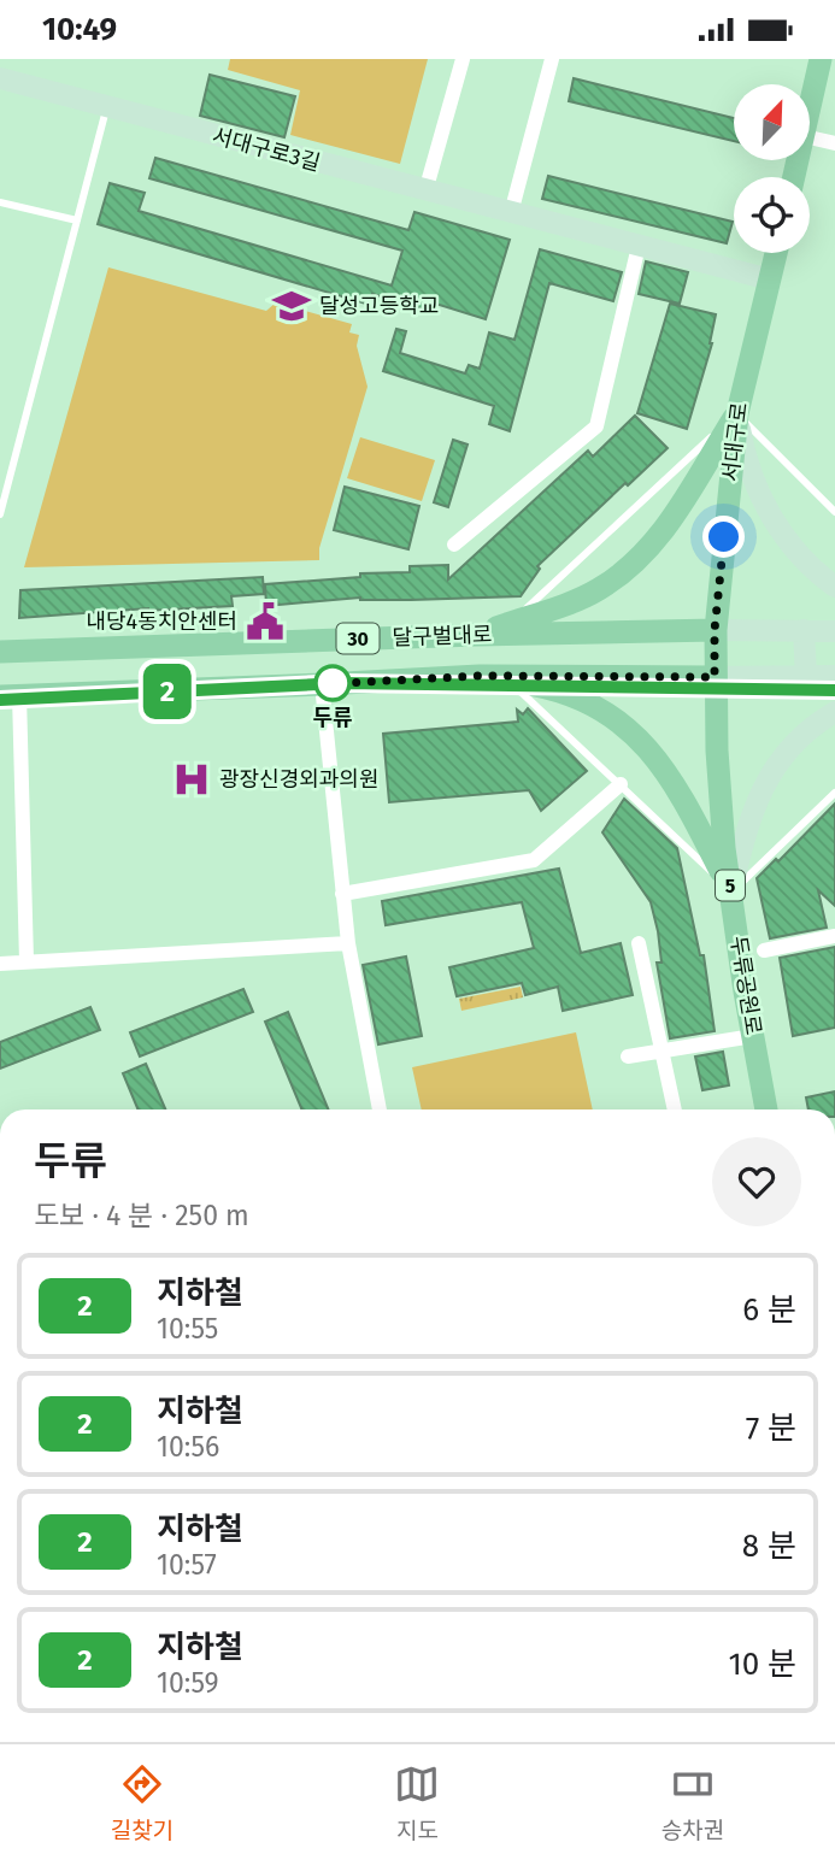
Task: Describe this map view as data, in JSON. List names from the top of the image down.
{
  "streets": {
    "main road": [
      "서대구로",
      "달구벌대로",
      "30",
      "5",
      "두류공원로"
    ],
    "street": ["서대구로3길"]
  },
  "crossings": [
    ["서대구로3길", "서대구로"],
    ["서대구로", "달구벌대로"],
    ["서대구로", "두류공원로"],
    ["달구벌대로", "두류공원로"]
  ],
  "places": {
    "school or university": ["달성고등학교"],
    "public building": ["내당4동치안센터"],
    "other": ["두류"],
    "hospital": ["광장신경외과의원"]
  },
  "lines": ["metro line 2"],
  "north": "top right",
  "page": {
    "status": "10:49",
    "on_map": "2",
    "heading": ["두류", "도보 · 4 분 · 250 m"],
    "list": [
      {
        "mark": "2",
        "name": "지하철",
        "note": "10:55",
        "value": "6 분"
      },
      {
        "mark": "2",
        "name": "지하철",
        "note": "10:56",
        "value": "7 분"
      },
      {
        "mark": "2",
        "name": "지하철",
        "note": "10:57",
        "value": "8 분"
      },
      {
        "mark": "2",
        "name": "지하철",
        "note": "10:59",
        "value": "10 분"
      }
    ],
    "tabs": ["길찾기", "지도", "승차권"]
  }
}
